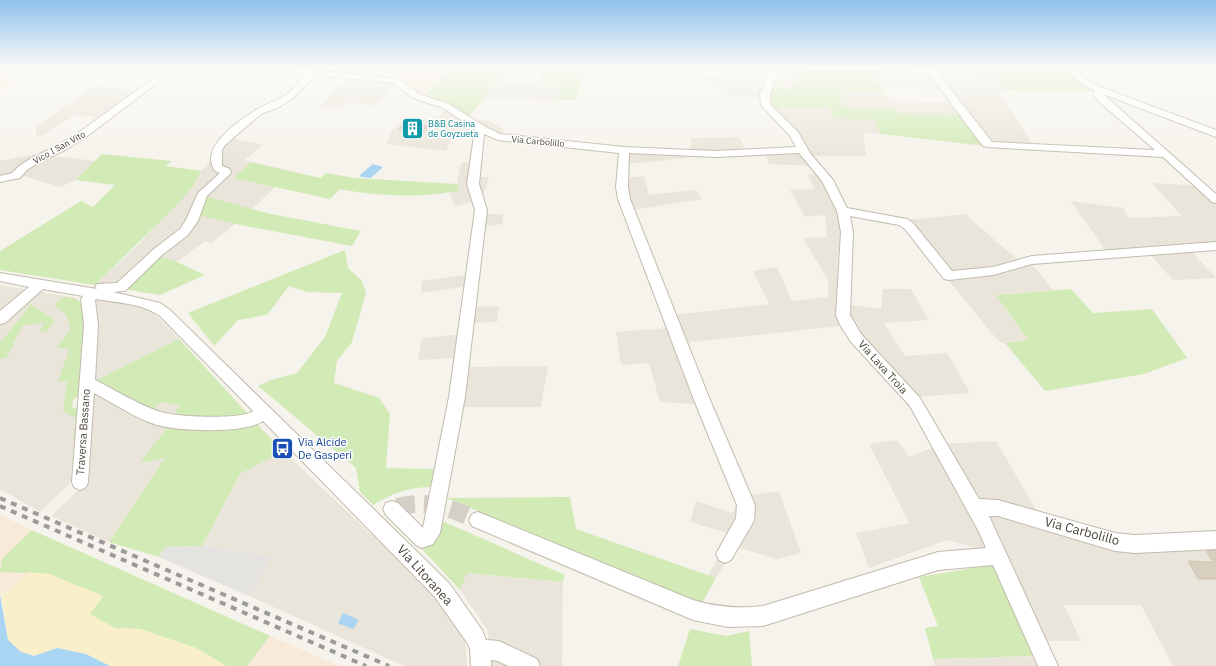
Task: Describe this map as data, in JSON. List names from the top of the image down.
{
  "streets": {
    "street": [
      "Via Carbolillo",
      "Vico I San Vito",
      "Via Lava Troia",
      "Traversa Bassano",
      "Via Litoranea"
    ]
  },
  "crossings": [
    ["Via Carbolillo", "Via Lava Troia"],
    ["Traversa Bassano", "Via Litoranea"]
  ],
  "places": {
    "building": ["B&B Casina de Goyzueta"],
    "bus stop": ["Via Alcide De Gasperi"]
  }
}
